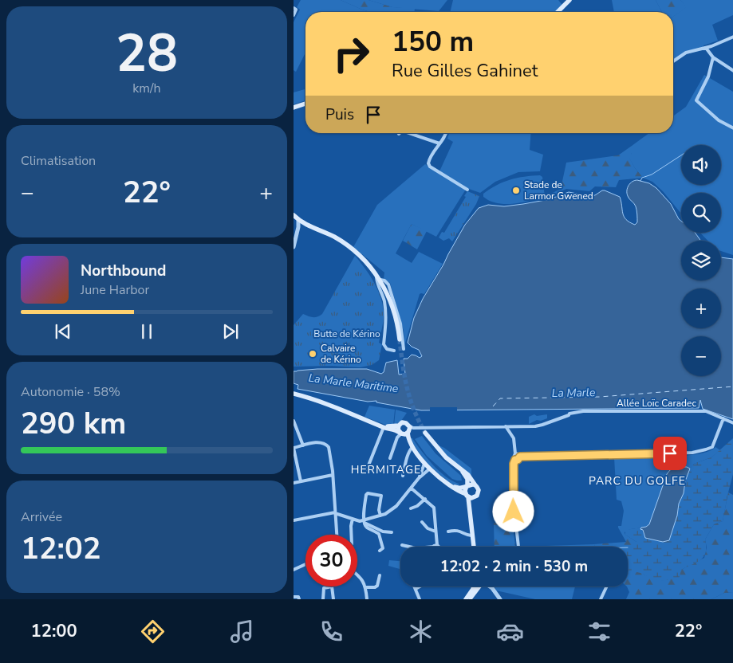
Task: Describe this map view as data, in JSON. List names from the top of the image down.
{
  "streets": {
    "street": ["Allée Loïc Caradec"]
  },
  "districts": ["HERMITAGE", "PARC DU GOLFE"],
  "water": ["La Marle Maritime", "La Marle"],
  "parks": ["Butte de Kérino"],
  "places": ["Stade de Larmor Gwened", "Calvaire de Kérino"],
  "page": {
    "tile": [
      ["28", "km/h"],
      "Climatisation",
      ["Autonomie · 58%", "290 km"],
      ["Arrivée", "12:02"]
    ],
    "turn": ["150 m", "Rue Gilles Gahinet"],
    "then": "Puis",
    "map_buttons": ["+", "−"],
    "heat": ["−", "22°", "+"],
    "song": ["Northbound", "June Harbor"],
    "limit": "30",
    "trip": "12:02 · 2 min · 530 m",
    "tabs": ["12:00", "22°"]
  }
}
